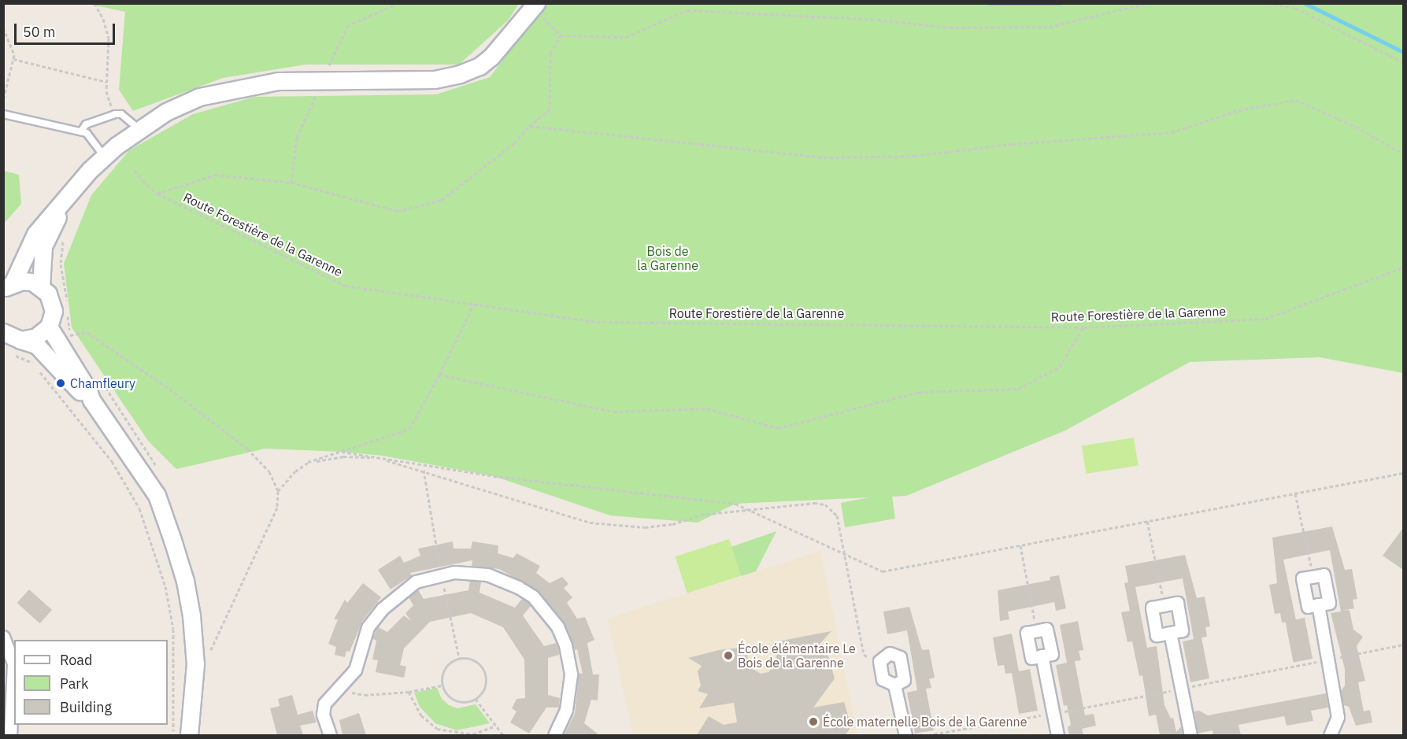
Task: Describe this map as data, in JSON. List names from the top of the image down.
{
  "streets": {
    "path": ["Route Forestière de la Garenne"]
  },
  "parks": ["Bois de la Garenne"],
  "places": ["Chamfleury", "École élémentaire Le Bois de la Garenne", "École maternelle Bois de la Garenne"],
  "legend": ["Road", "Park", "Building"],
  "scale_bar": "50 m"
}
